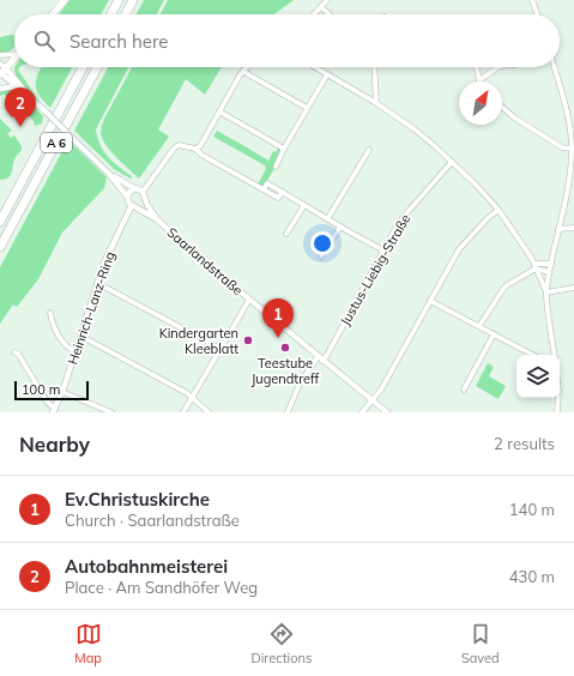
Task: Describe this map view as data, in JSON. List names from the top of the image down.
{
  "streets": {
    "highway": ["A 6"],
    "street": ["Saarlandstraße", "Justus-Liebig-Straße", "Heinrich-Lanz-Ring"]
  },
  "crossings": [
    ["Saarlandstraße", "Justus-Liebig-Straße"],
    ["Saarlandstraße", "Heinrich-Lanz-Ring"]
  ],
  "places": ["Kindergarten Kleeblatt", "Teestube Jugendtreff"],
  "scale_bar": "100 m",
  "north": "top right",
  "page": {
    "search": "Search here",
    "pins": ["2", "1"],
    "scale": "100 m",
    "heading": ["Nearby", "2 results"],
    "list": [
      {
        "mark": "1",
        "name": "Ev.Christuskirche",
        "note": "Church · Saarlandstraße",
        "value": "140 m"
      },
      {
        "mark": "2",
        "name": "Autobahnmeisterei",
        "note": "Place · Am Sandhöfer Weg",
        "value": "430 m"
      }
    ],
    "nav": ["Map", "Directions", "Saved"]
  }
}
